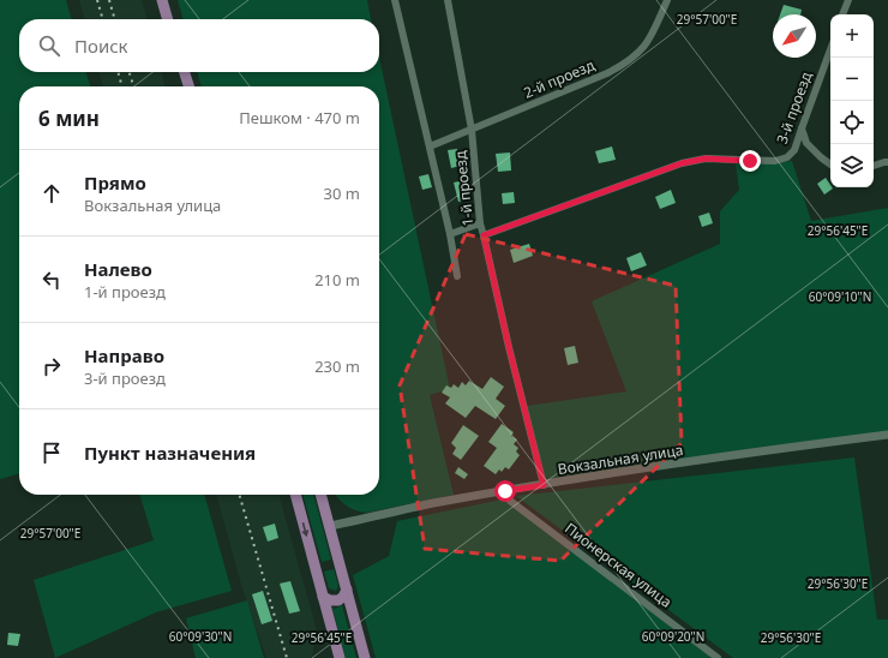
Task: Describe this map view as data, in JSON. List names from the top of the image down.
{
  "streets": {
    "street": [
      "2-й проезд",
      "3-й проезд",
      "1-й проезд",
      "Вокзальная улица",
      "Пионерская улица"
    ]
  },
  "crossings": [
    ["2-й проезд", "1-й проезд"],
    ["3-й проезд", "1-й проезд"],
    ["1-й проезд", "Вокзальная улица"],
    ["Вокзальная улица", "Пионерская улица"]
  ],
  "north": "bottom left",
  "page": {
    "map_buttons": ["+", "−"],
    "search": "Поиск",
    "heading": ["6 мин", "Пешком · 470 m"],
    "list": [
      ["Прямо", "Вокзальная улица", "30 m"],
      ["Налево", "1-й проезд", "210 m"],
      ["Направо", "3-й проезд", "230 m"],
      "Пункт назначения"
    ]
  },
  "coordinates": [
    "29°57'00\"E",
    "29°56'45\"E",
    "60°09'10\"N",
    "29°56'30\"E",
    "60°09'30\"N",
    "60°09'20\"N"
  ]
}
